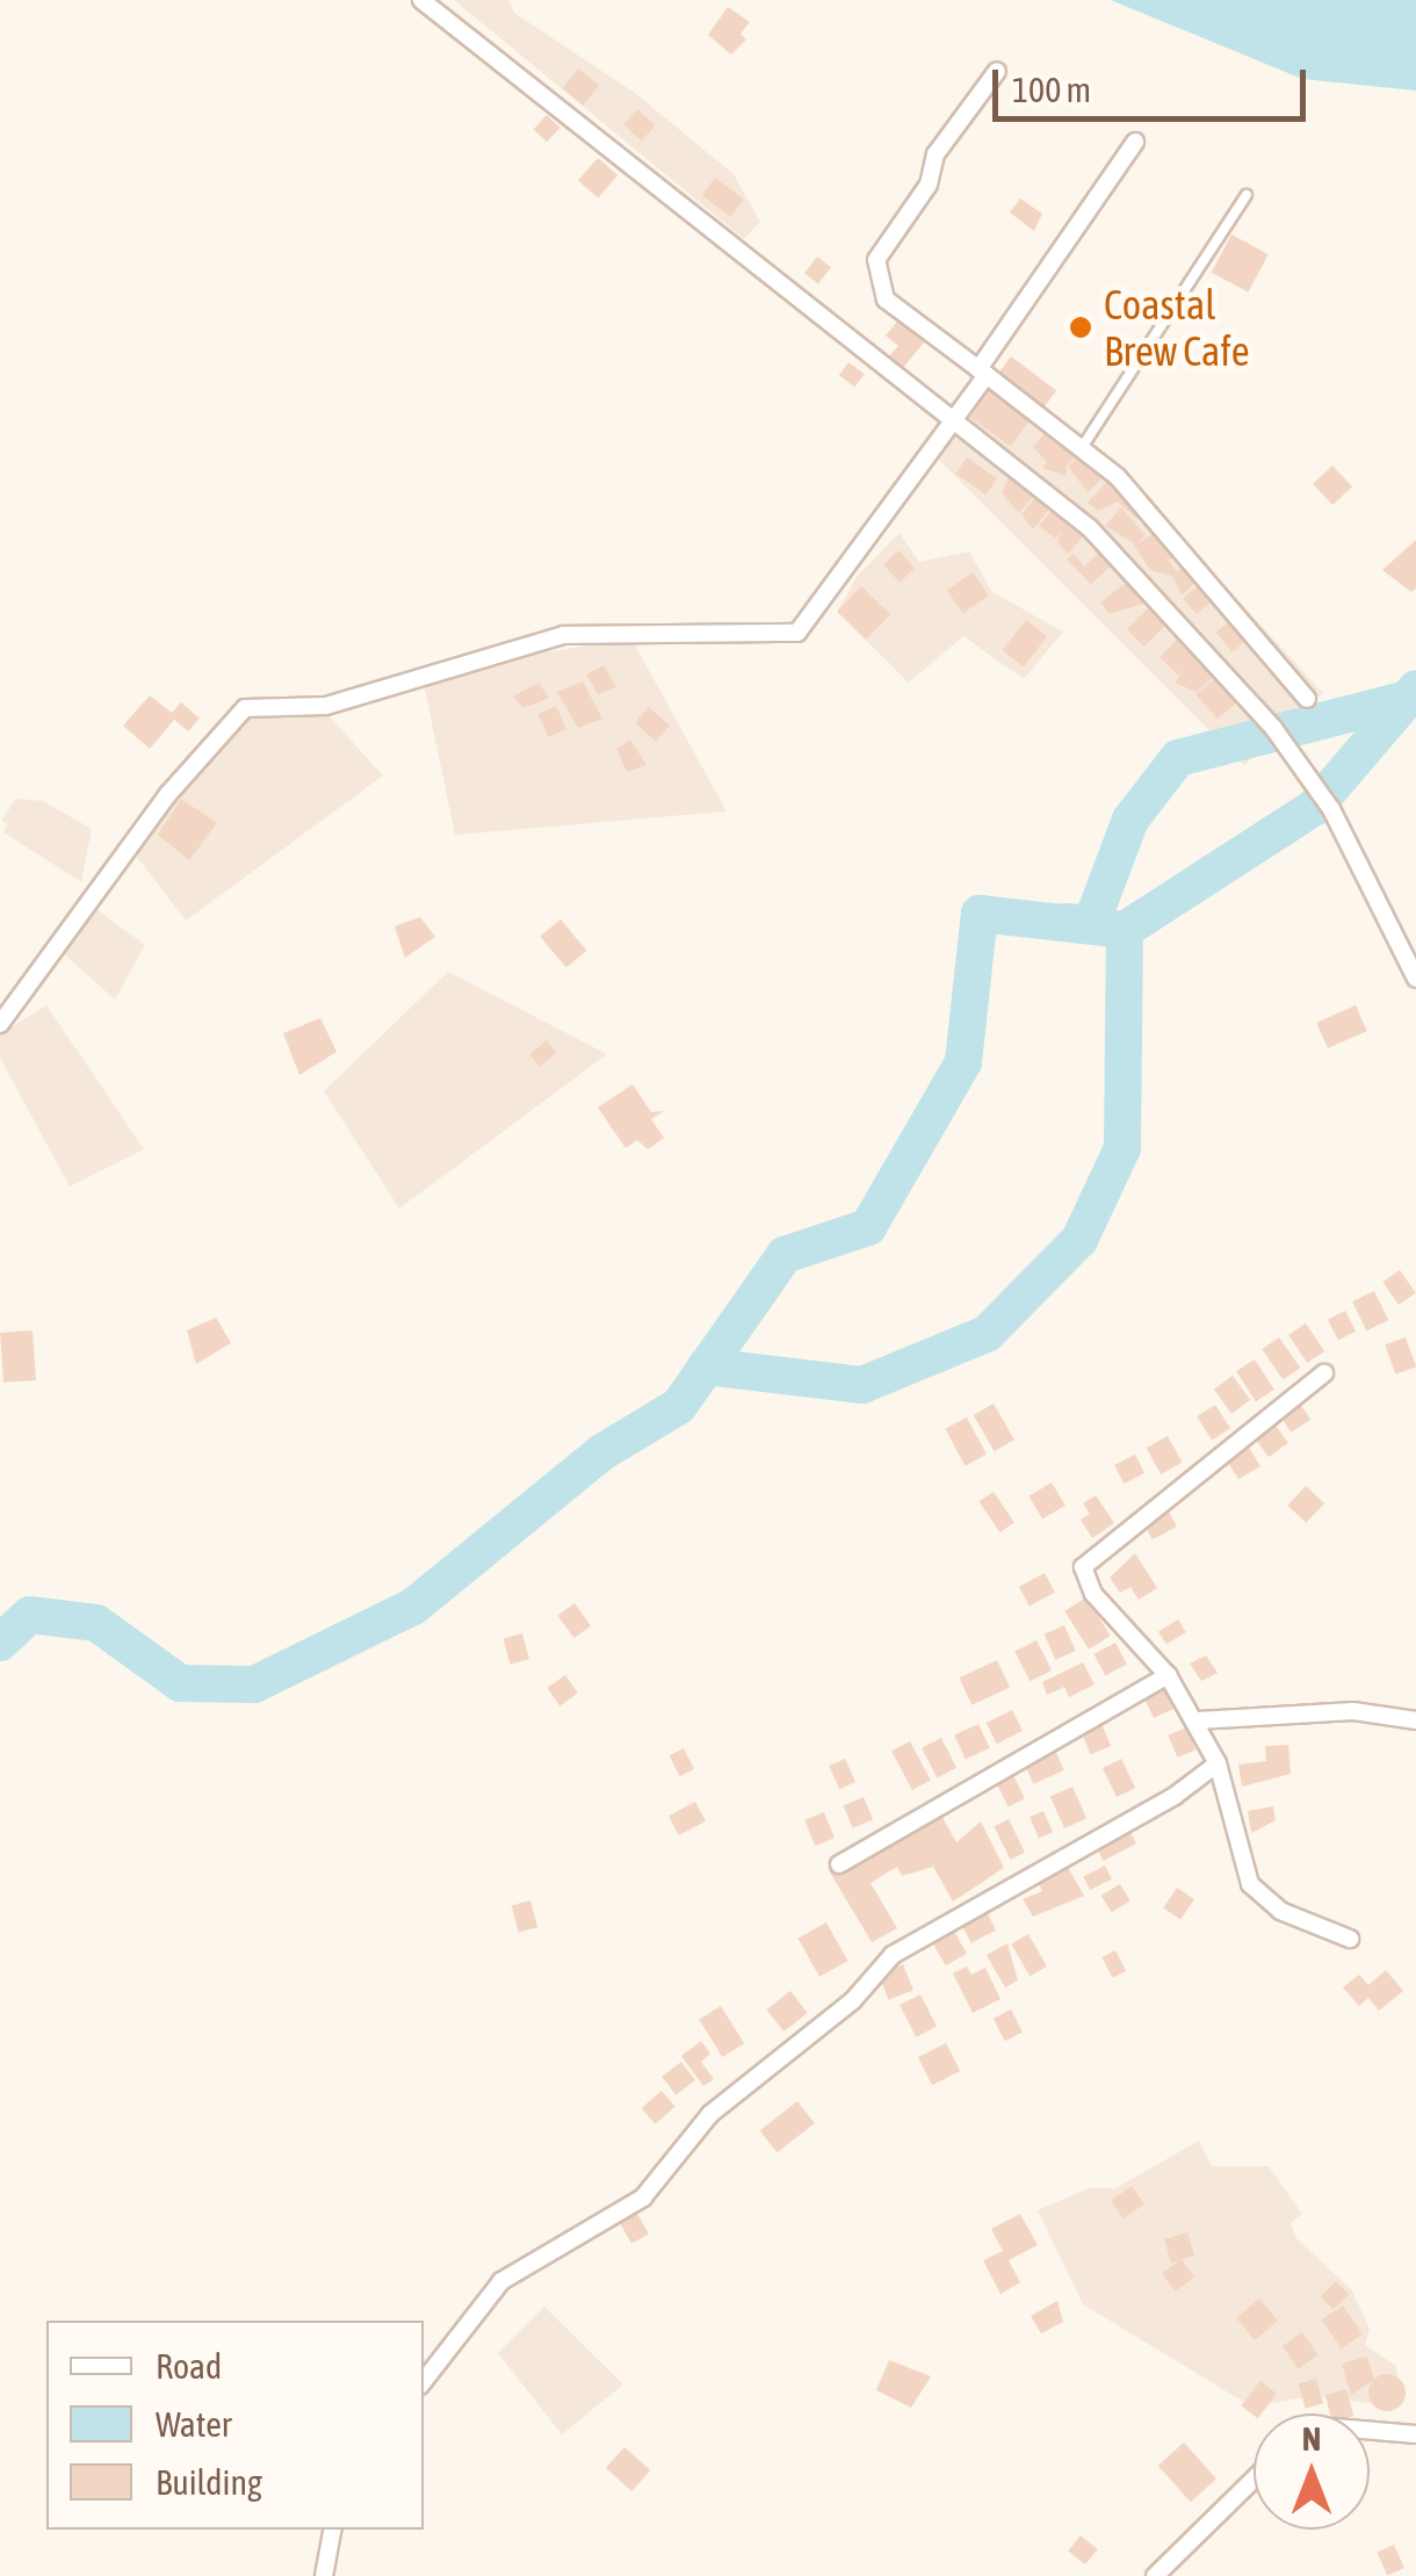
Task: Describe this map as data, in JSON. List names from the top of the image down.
{
  "places": ["Coastal Brew Cafe"],
  "legend": ["Road", "Water", "Building"],
  "scale_bar": "100 m",
  "north": "top"
}
